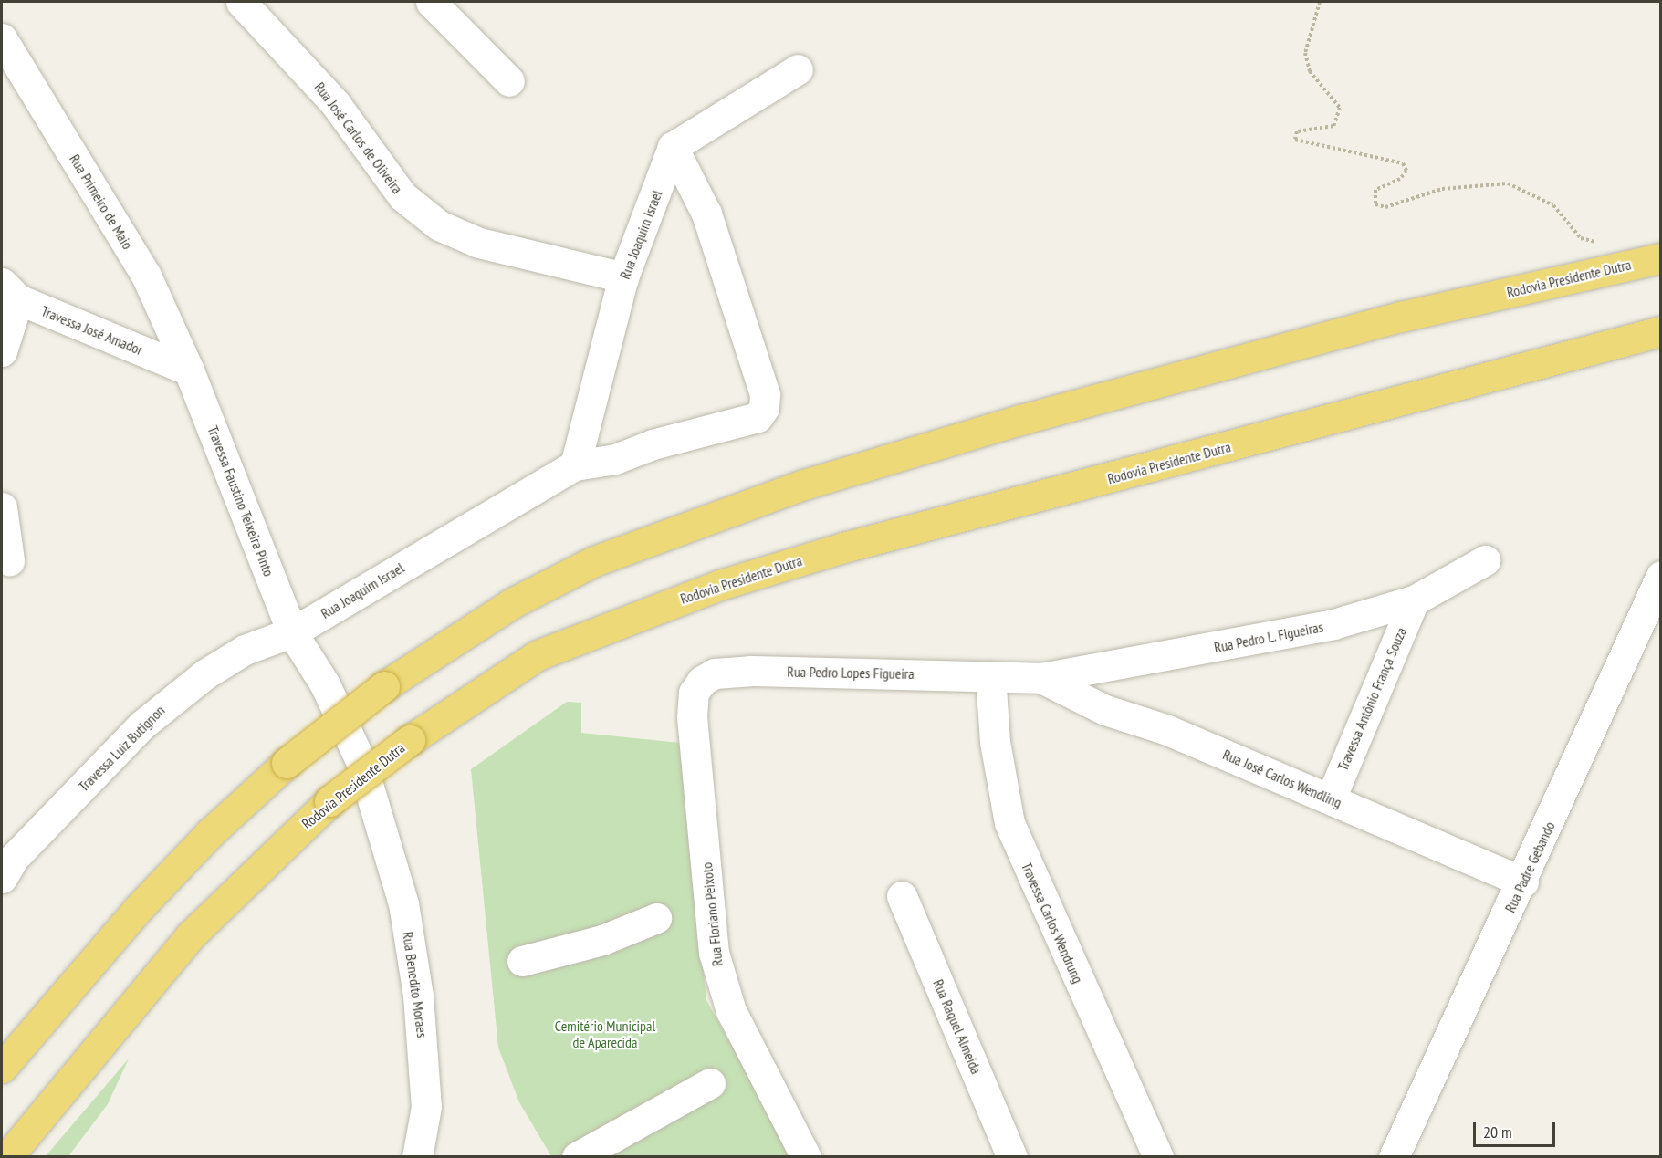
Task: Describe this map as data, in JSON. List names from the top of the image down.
{
  "streets": {
    "highway": ["Rodovia Presidente Dutra"],
    "street": [
      "Rua José Carlos de Oliveira",
      "Rua Primeiro de Maio",
      "Rua Joaquim Israel",
      "Travessa José Amador",
      "Travessa Faustino Teixeira Pinto",
      "Rua Pedro L. Figueiras",
      "Rua Pedro Lopes Figueira",
      "Travessa Antônio França Souza",
      "Travessa Luiz Butignon",
      "Rua José Carlos Wendling",
      "Rua Padre Gebando",
      "Rua Floriano Peixoto",
      "Travessa Carlos Wendrung",
      "Rua Benedito Moraes",
      "Rua Raquel Almeida"
    ]
  },
  "crossings": [
    ["Rua José Carlos de Oliveira", "Rua Joaquim Israel"],
    ["Rua Primeiro de Maio", "Travessa José Amador"],
    ["Rua Primeiro de Maio", "Travessa Faustino Teixeira Pinto"],
    ["Rua Joaquim Israel", "Travessa Faustino Teixeira Pinto"],
    ["Rua Joaquim Israel", "Travessa Luiz Butignon"],
    ["Travessa José Amador", "Travessa Faustino Teixeira Pinto"],
    ["Travessa Faustino Teixeira Pinto", "Travessa Luiz Butignon"],
    ["Travessa Faustino Teixeira Pinto", "Rua Benedito Moraes"],
    ["Rua Pedro L. Figueiras", "Rua Pedro Lopes Figueira"],
    ["Rua Pedro L. Figueiras", "Travessa Antônio França Souza"],
    ["Rua Pedro L. Figueiras", "Rua José Carlos Wendling"],
    ["Rua Pedro Lopes Figueira", "Rua José Carlos Wendling"],
    ["Rua Pedro Lopes Figueira", "Rua Floriano Peixoto"],
    ["Rua Pedro Lopes Figueira", "Travessa Carlos Wendrung"],
    ["Travessa Antônio França Souza", "Rua José Carlos Wendling"],
    ["Rua José Carlos Wendling", "Rua Padre Gebando"]
  ],
  "parks": ["Cemitério Municipal de Aparecida"],
  "scale_bar": "20 m"
}
